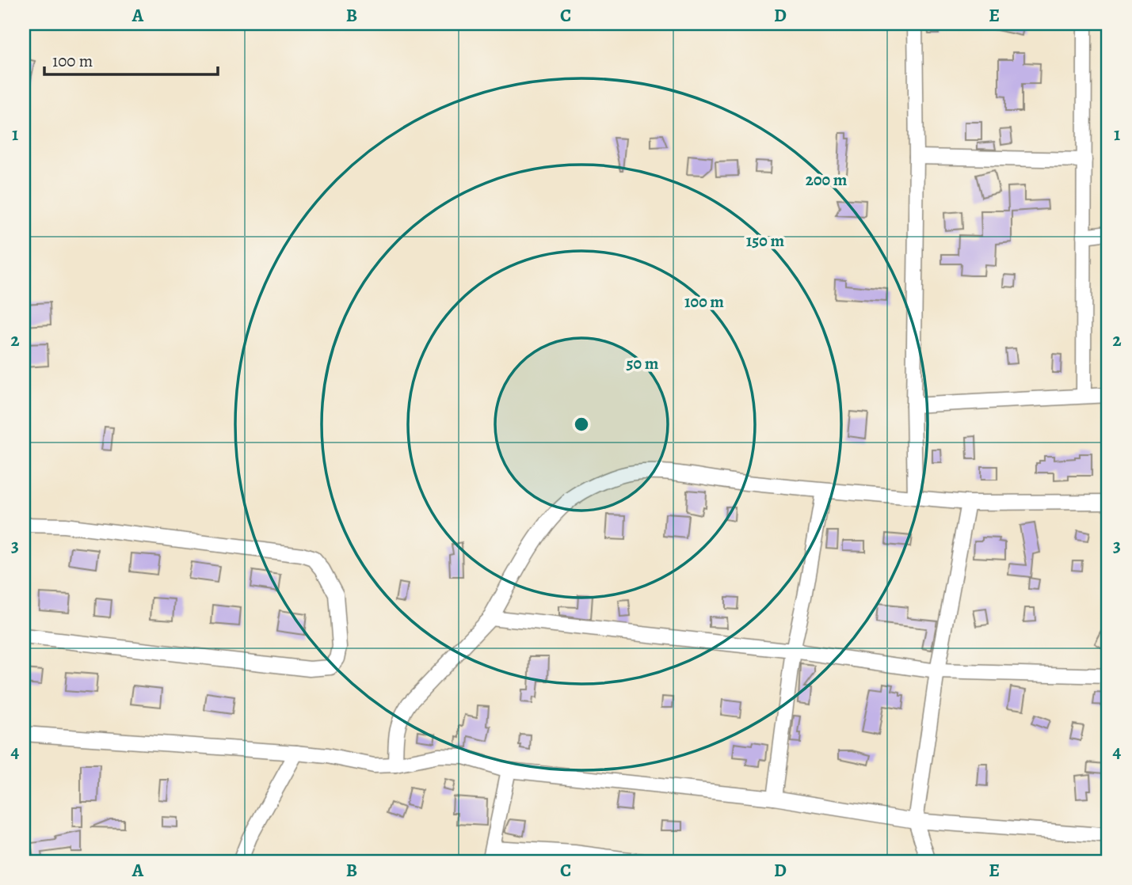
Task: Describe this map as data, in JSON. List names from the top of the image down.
{
  "scale_bar": "100 m",
  "grid": {
    "columns": [
      "A",
      "B",
      "C",
      "D",
      "E"
    ],
    "rows": [
      "1",
      "2",
      "3",
      "4"
    ]
  },
  "rings": [
    "200 m",
    "150 m",
    "100 m",
    "50 m"
  ]
}
